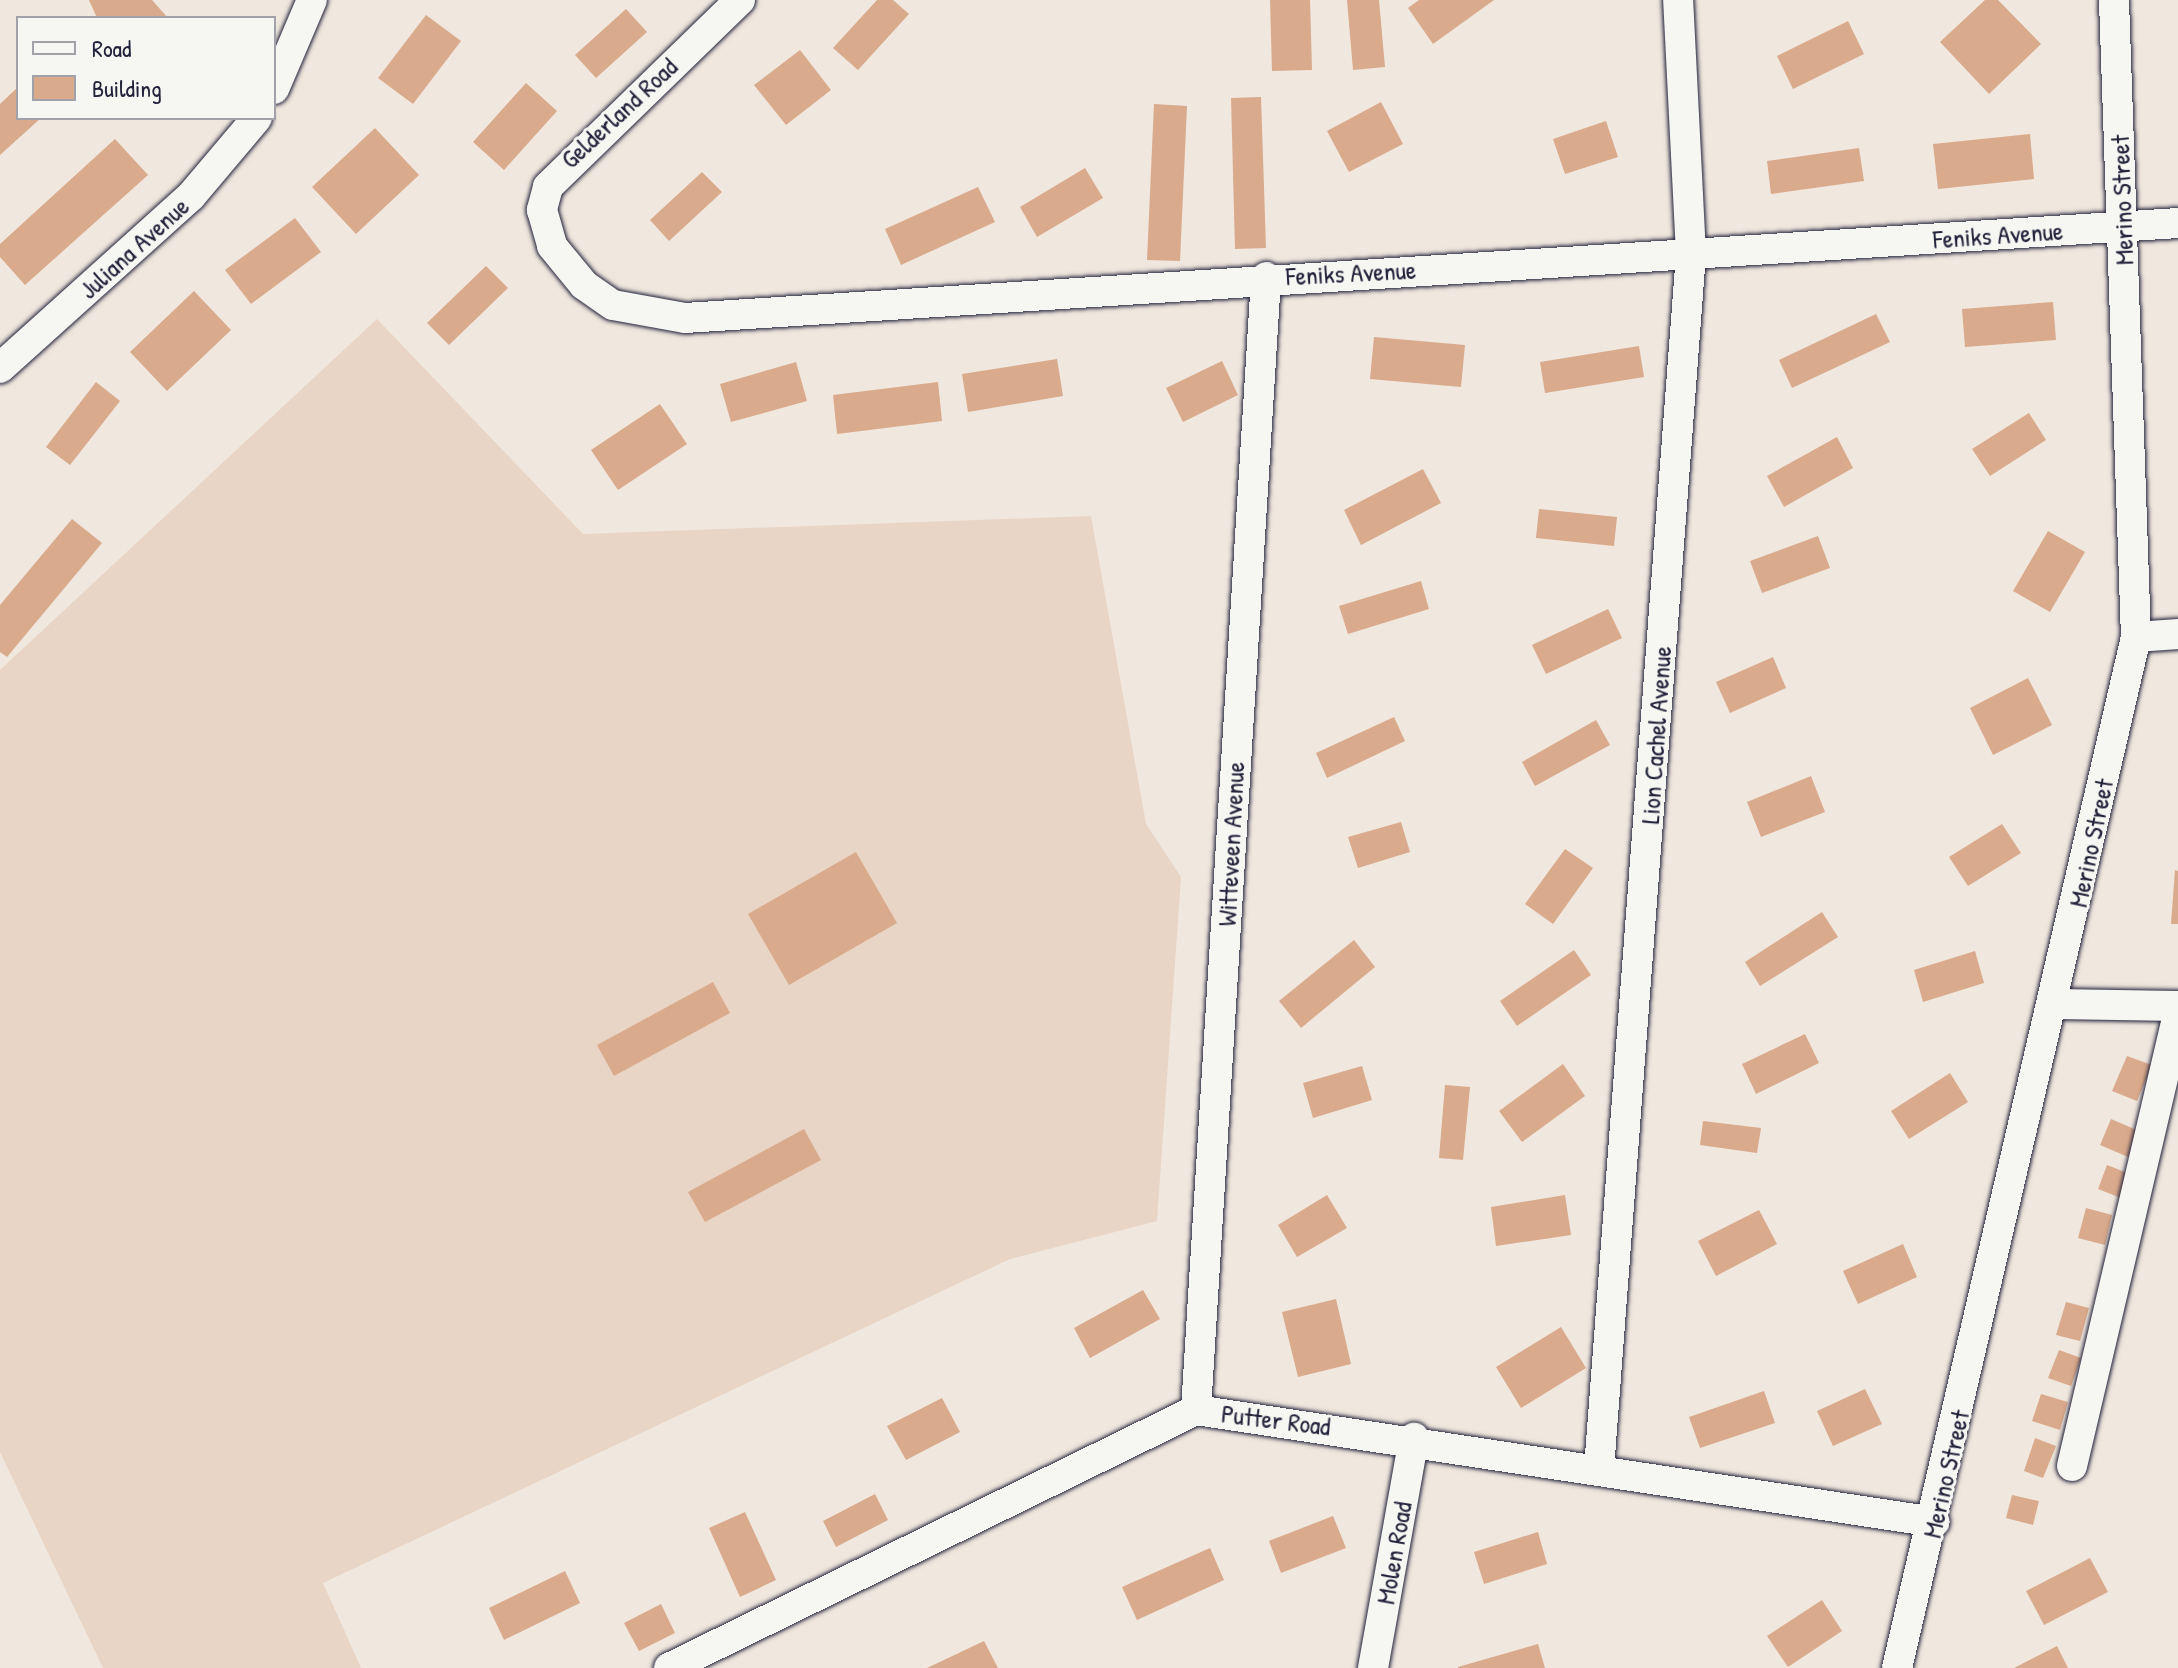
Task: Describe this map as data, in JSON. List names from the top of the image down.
{
  "streets": {
    "street": [
      "Gelderland Road",
      "Merino Street",
      "Feniks Avenue",
      "Juliana Avenue",
      "Lion Cachel Avenue",
      "Witteveen Avenue",
      "Putter Road",
      "Molen Road"
    ]
  },
  "crossings": [
    ["Gelderland Road", "Feniks Avenue"],
    ["Merino Street", "Feniks Avenue"],
    ["Merino Street", "Putter Road"],
    ["Feniks Avenue", "Lion Cachel Avenue"],
    ["Feniks Avenue", "Witteveen Avenue"],
    ["Lion Cachel Avenue", "Putter Road"],
    ["Witteveen Avenue", "Putter Road"],
    ["Putter Road", "Molen Road"]
  ],
  "legend": ["Road", "Building"]
}
